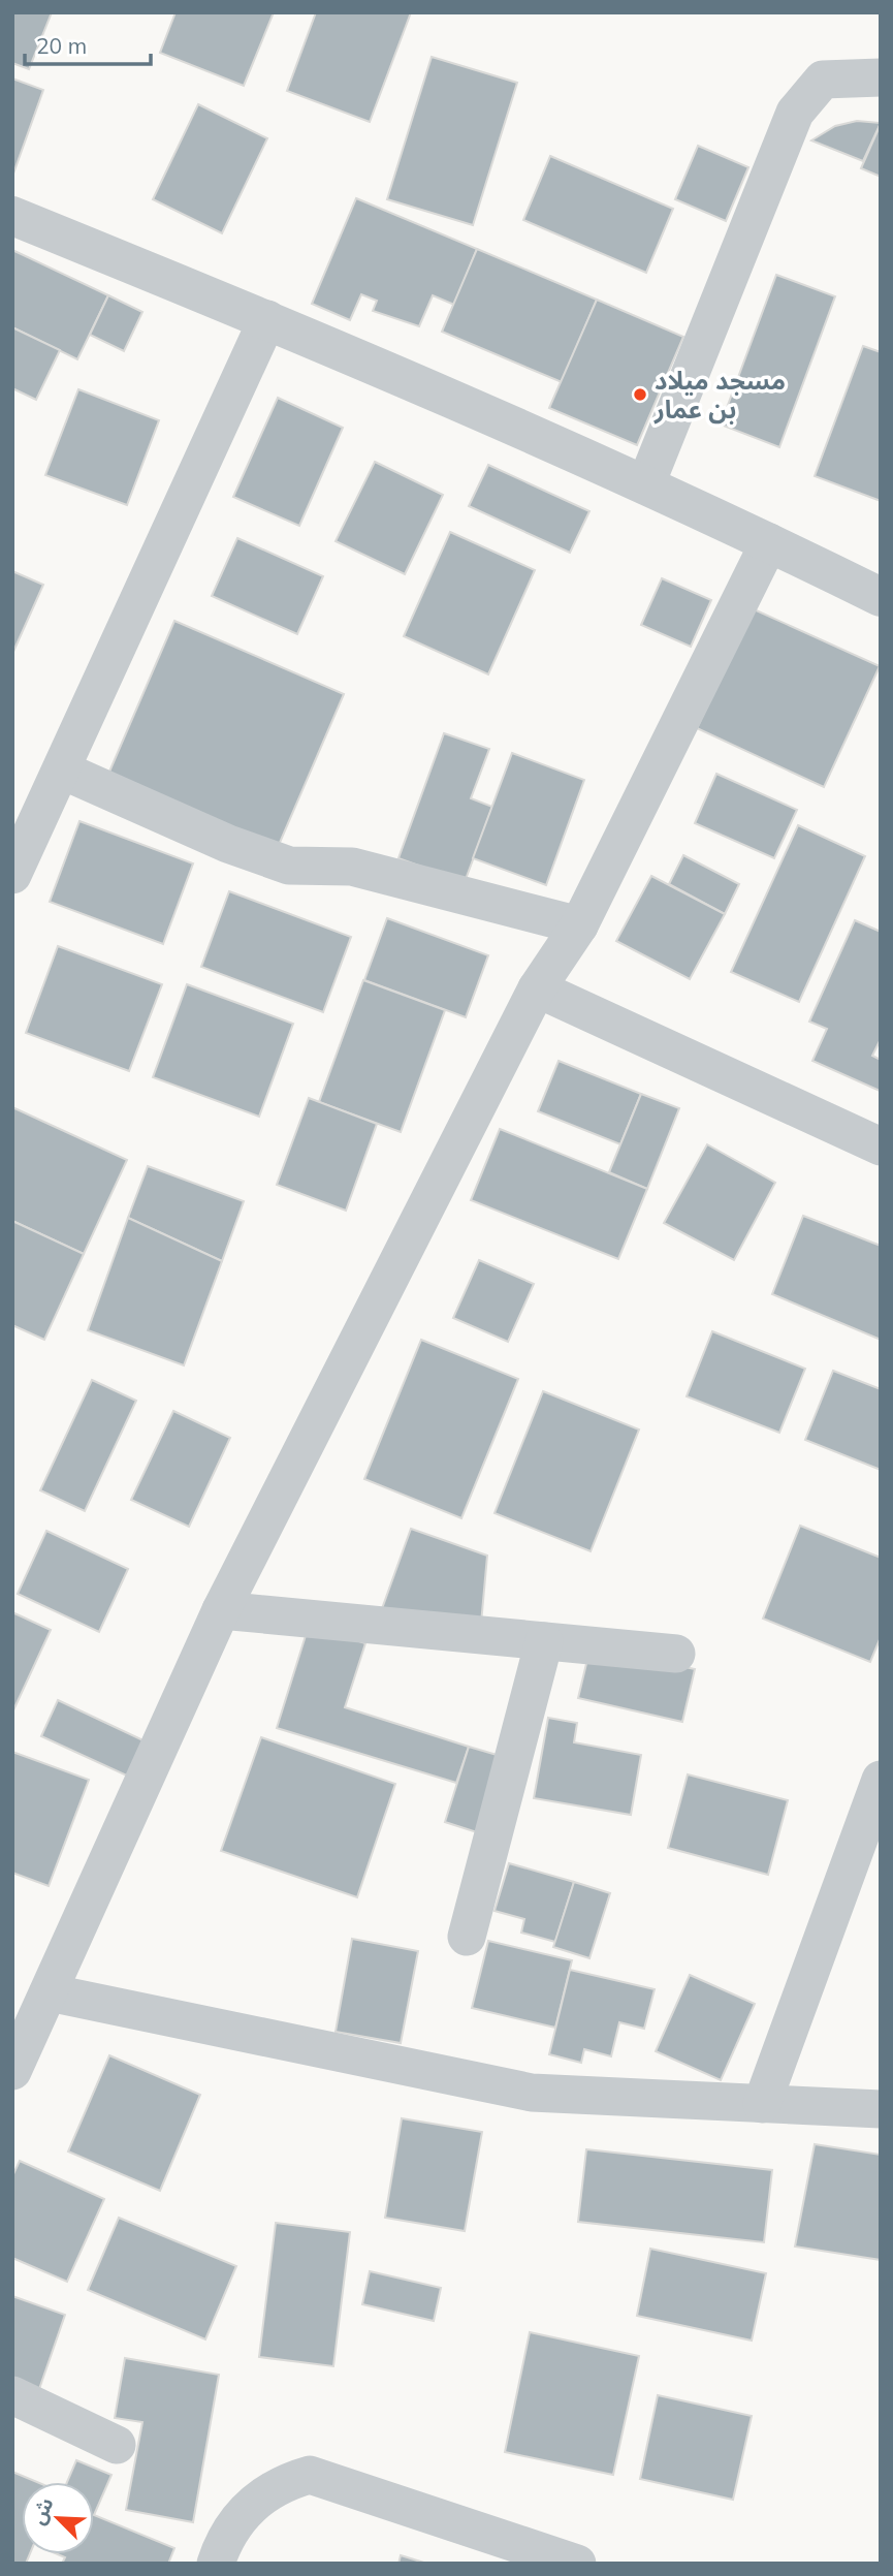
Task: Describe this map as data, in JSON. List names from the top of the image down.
{
  "places": ["مسجد ميلاد بن عمار"],
  "scale_bar": "20 m",
  "north": "top left"
}
